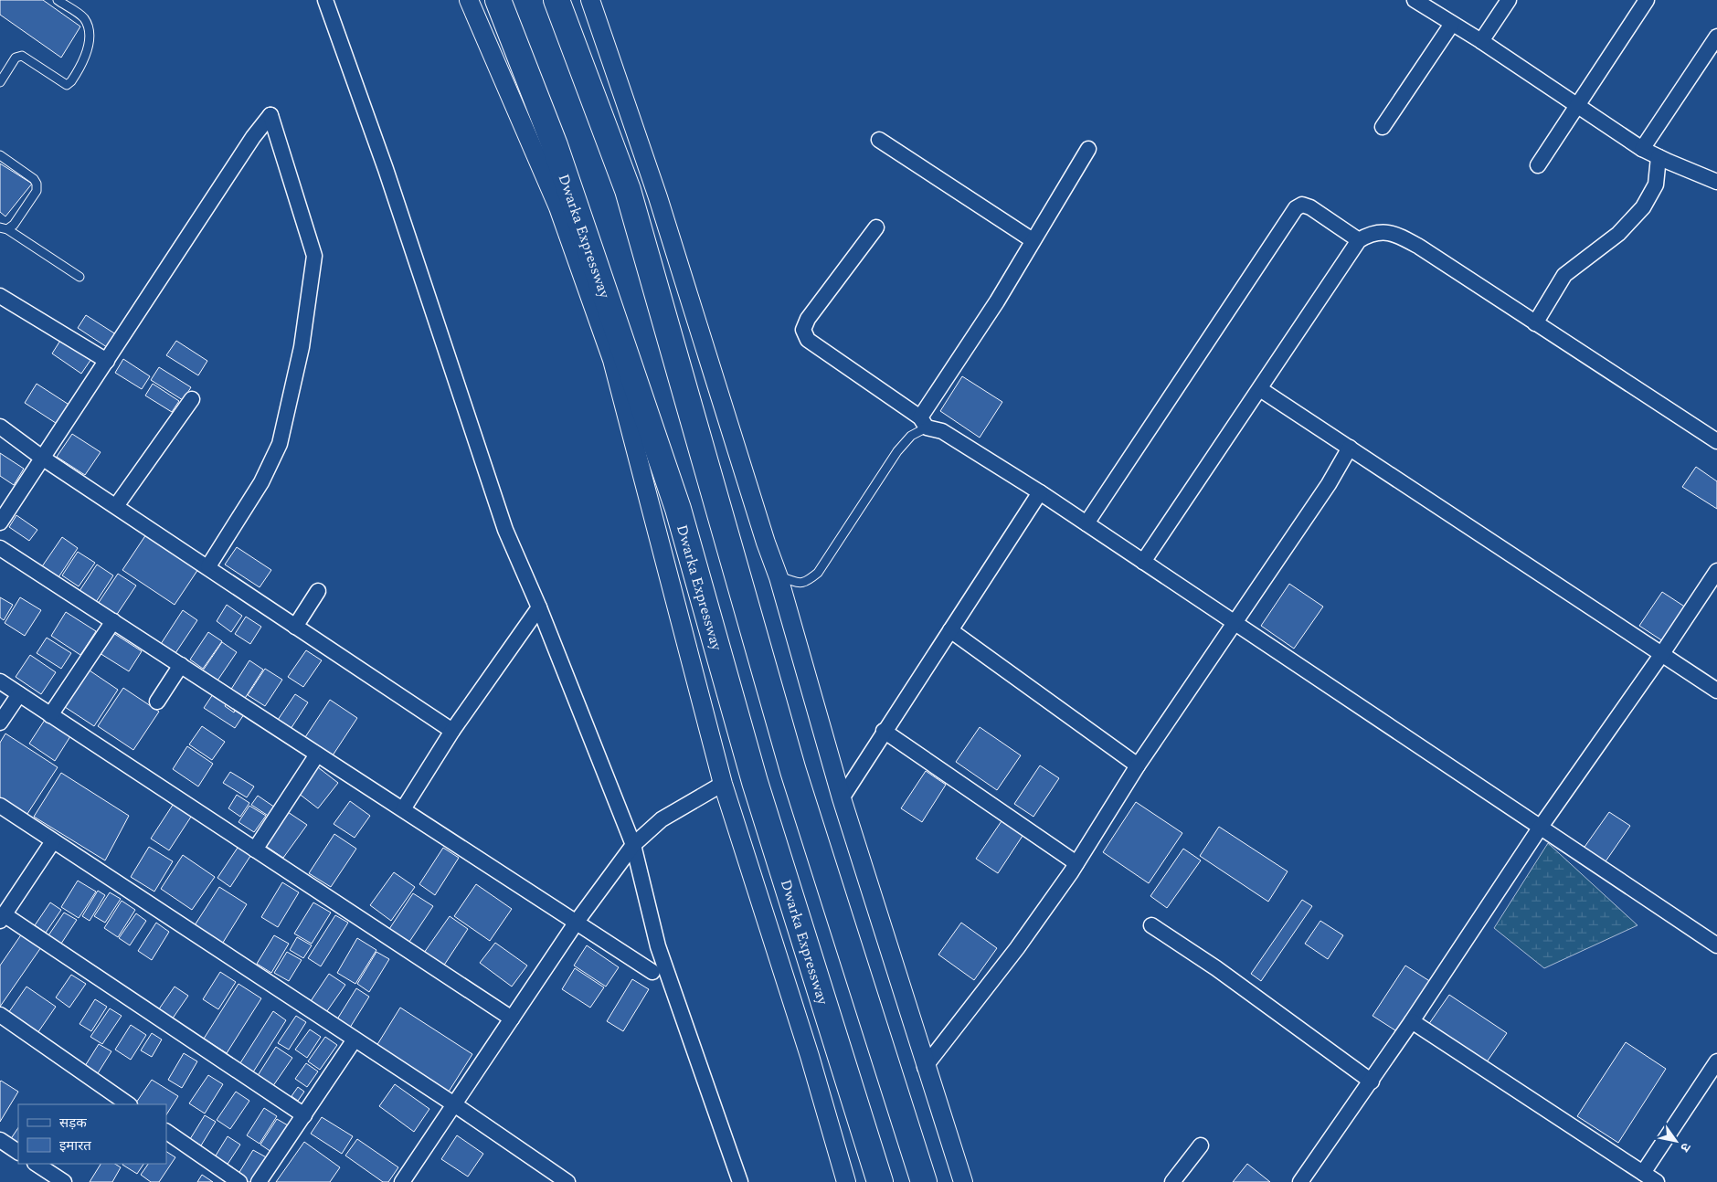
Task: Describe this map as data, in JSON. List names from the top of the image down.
{
  "streets": {
    "highway": ["Dwarka Expressway"]
  },
  "legend": ["सड़क", "इमारत"],
  "north": "bottom right"
}
